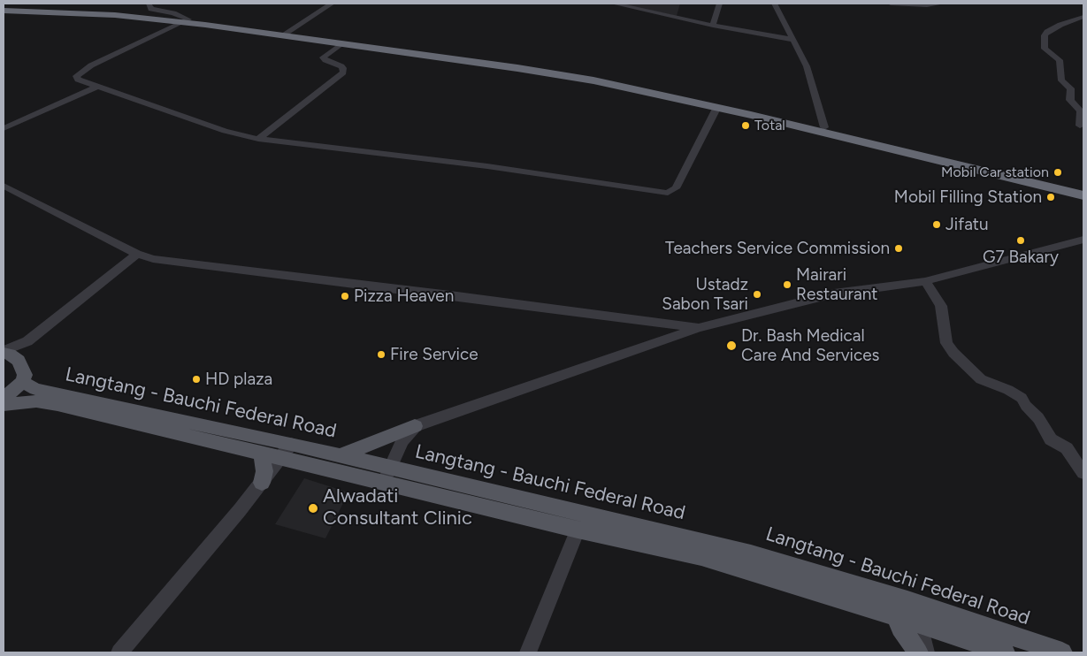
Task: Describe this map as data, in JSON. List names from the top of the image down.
{
  "streets": {
    "main road": ["Langtang - Bauchi Federal Road"]
  },
  "places": [
    "Total",
    "Mobil Car station",
    "Mobil Filling Station",
    "Jifatu",
    "G7 Bakary",
    "Teachers Service Commission",
    "Mairari Restaurant",
    "Ustadz Sabon Tsari",
    "Pizza Heaven",
    "Dr. Bash Medical Care And Services",
    "Fire Service",
    "HD plaza",
    "Alwadati Consultant Clinic"
  ]
}
